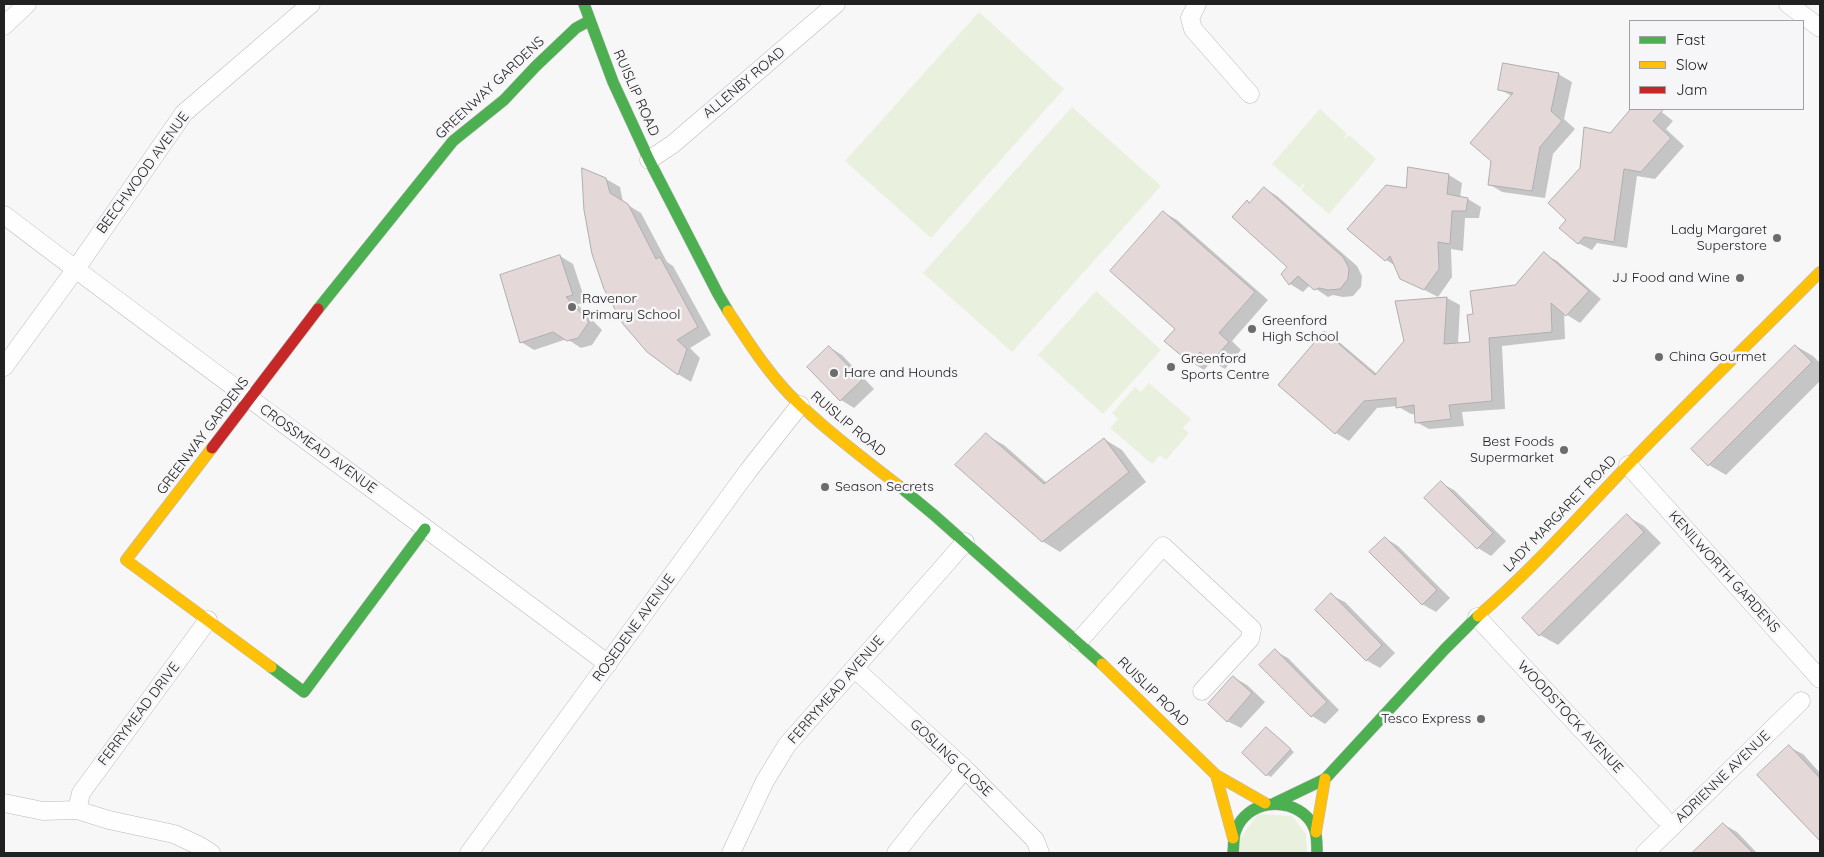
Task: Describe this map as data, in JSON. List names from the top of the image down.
{
  "streets": {
    "street": [
      "ALLENBY ROAD",
      "GREENWAY GARDENS",
      "RUISLIP ROAD",
      "BEECHWOOD AVENUE",
      "CROSSMEAD AVENUE",
      "LADY MARGARET ROAD",
      "KENILWORTH GARDENS",
      "ROSEDENE AVENUE",
      "FERRYMEAD AVENUE",
      "FERRYMEAD DRIVE",
      "WOODSTOCK AVENUE",
      "GOSLING CLOSE",
      "ADRIENNE AVENUE"
    ]
  },
  "crossings": [
    ["ALLENBY ROAD", "RUISLIP ROAD"],
    ["GREENWAY GARDENS", "RUISLIP ROAD"],
    ["GREENWAY GARDENS", "CROSSMEAD AVENUE"],
    ["GREENWAY GARDENS", "FERRYMEAD DRIVE"],
    ["RUISLIP ROAD", "LADY MARGARET ROAD"],
    ["RUISLIP ROAD", "ROSEDENE AVENUE"],
    ["RUISLIP ROAD", "FERRYMEAD AVENUE"],
    ["BEECHWOOD AVENUE", "CROSSMEAD AVENUE"],
    ["CROSSMEAD AVENUE", "ROSEDENE AVENUE"],
    ["LADY MARGARET ROAD", "KENILWORTH GARDENS"],
    ["LADY MARGARET ROAD", "WOODSTOCK AVENUE"],
    ["FERRYMEAD AVENUE", "GOSLING CLOSE"]
  ],
  "places": [
    "Lady Margaret Superstore",
    "JJ Food and Wine",
    "Ravenor Primary School",
    "Greenford High School",
    "China Gourmet",
    "Greenford Sports Centre",
    "Hare and Hounds",
    "Best Foods Supermarket",
    "Season Secrets",
    "Tesco Express"
  ],
  "legend": ["Fast", "Slow", "Jam"]
}
